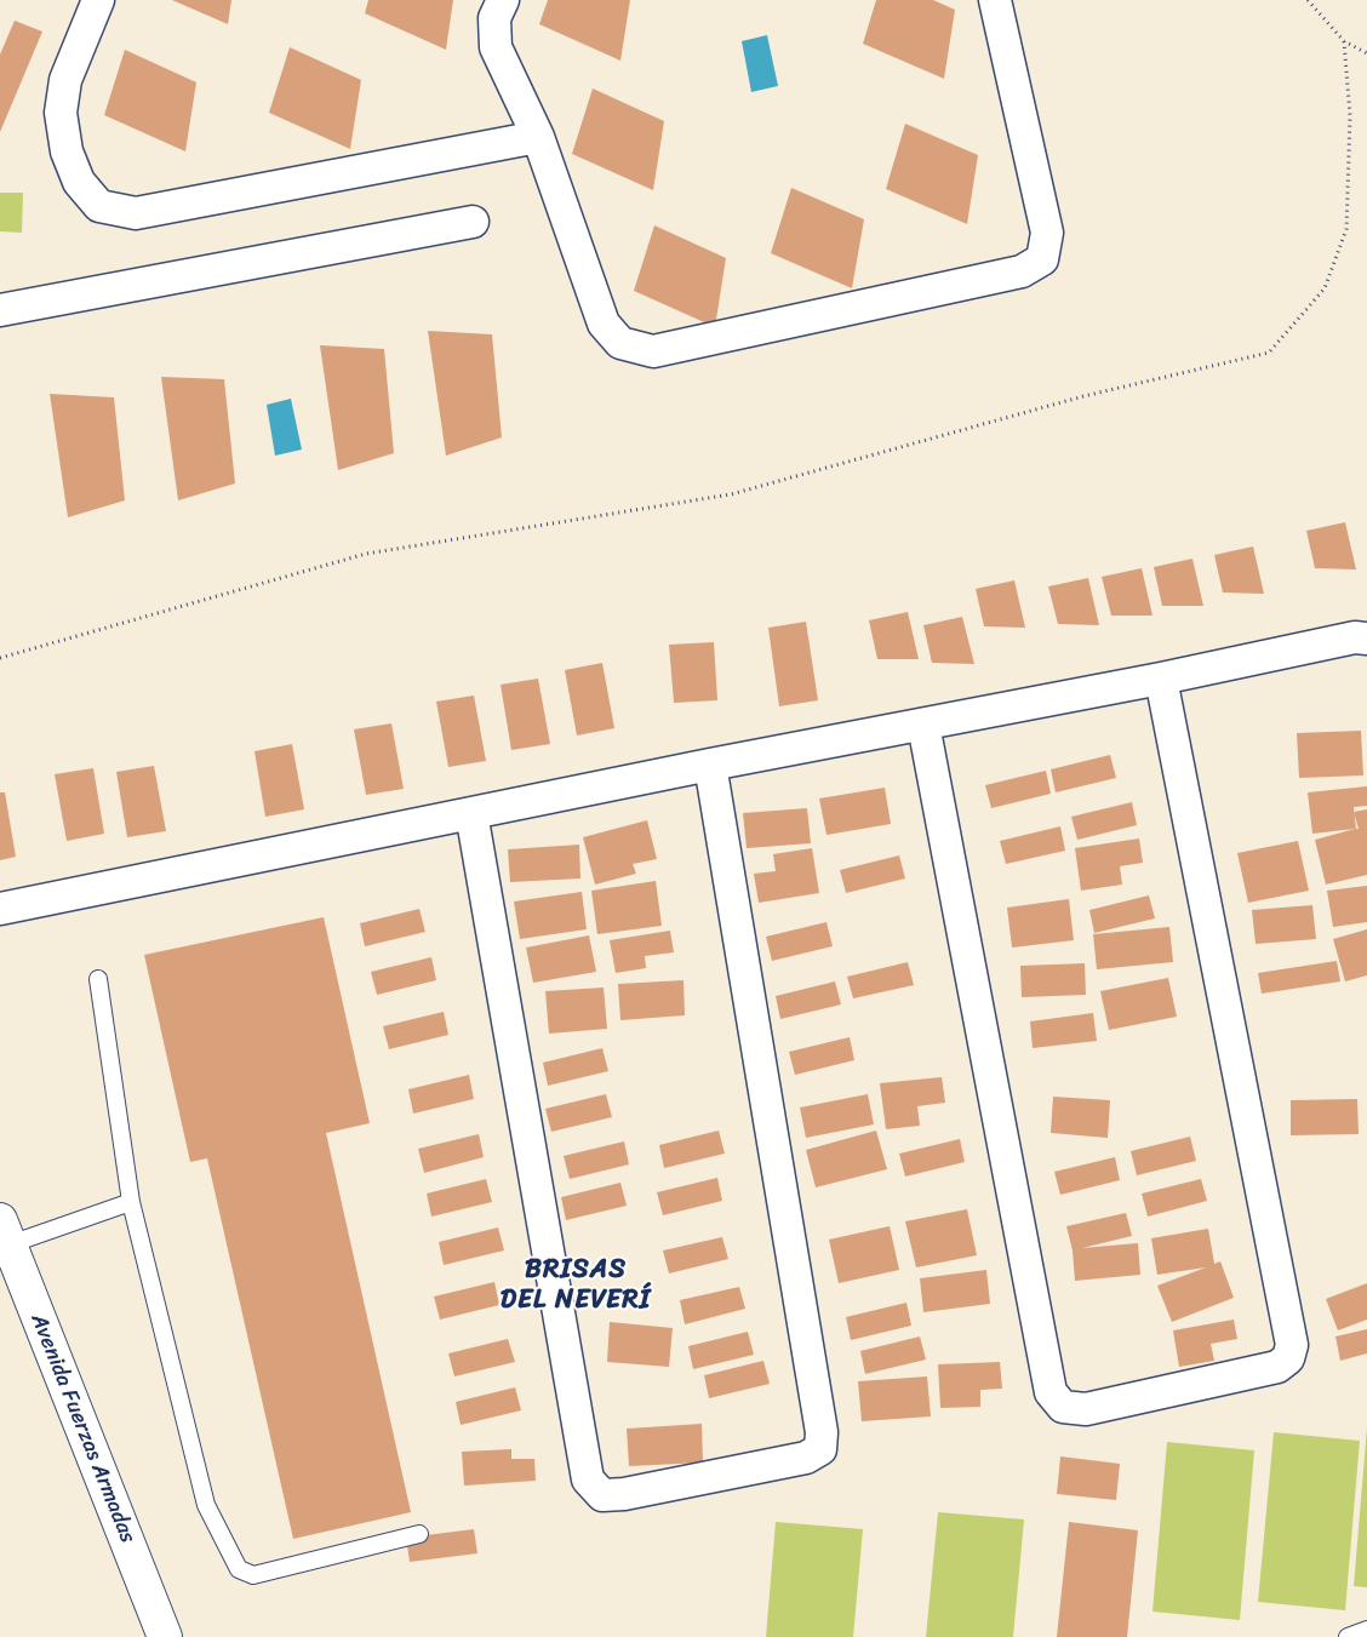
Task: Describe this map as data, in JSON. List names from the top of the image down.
{
  "streets": {
    "street": ["Avenida Fuerzas Armadas"]
  },
  "districts": ["BRISAS DEL NEVERÍ"]
}
